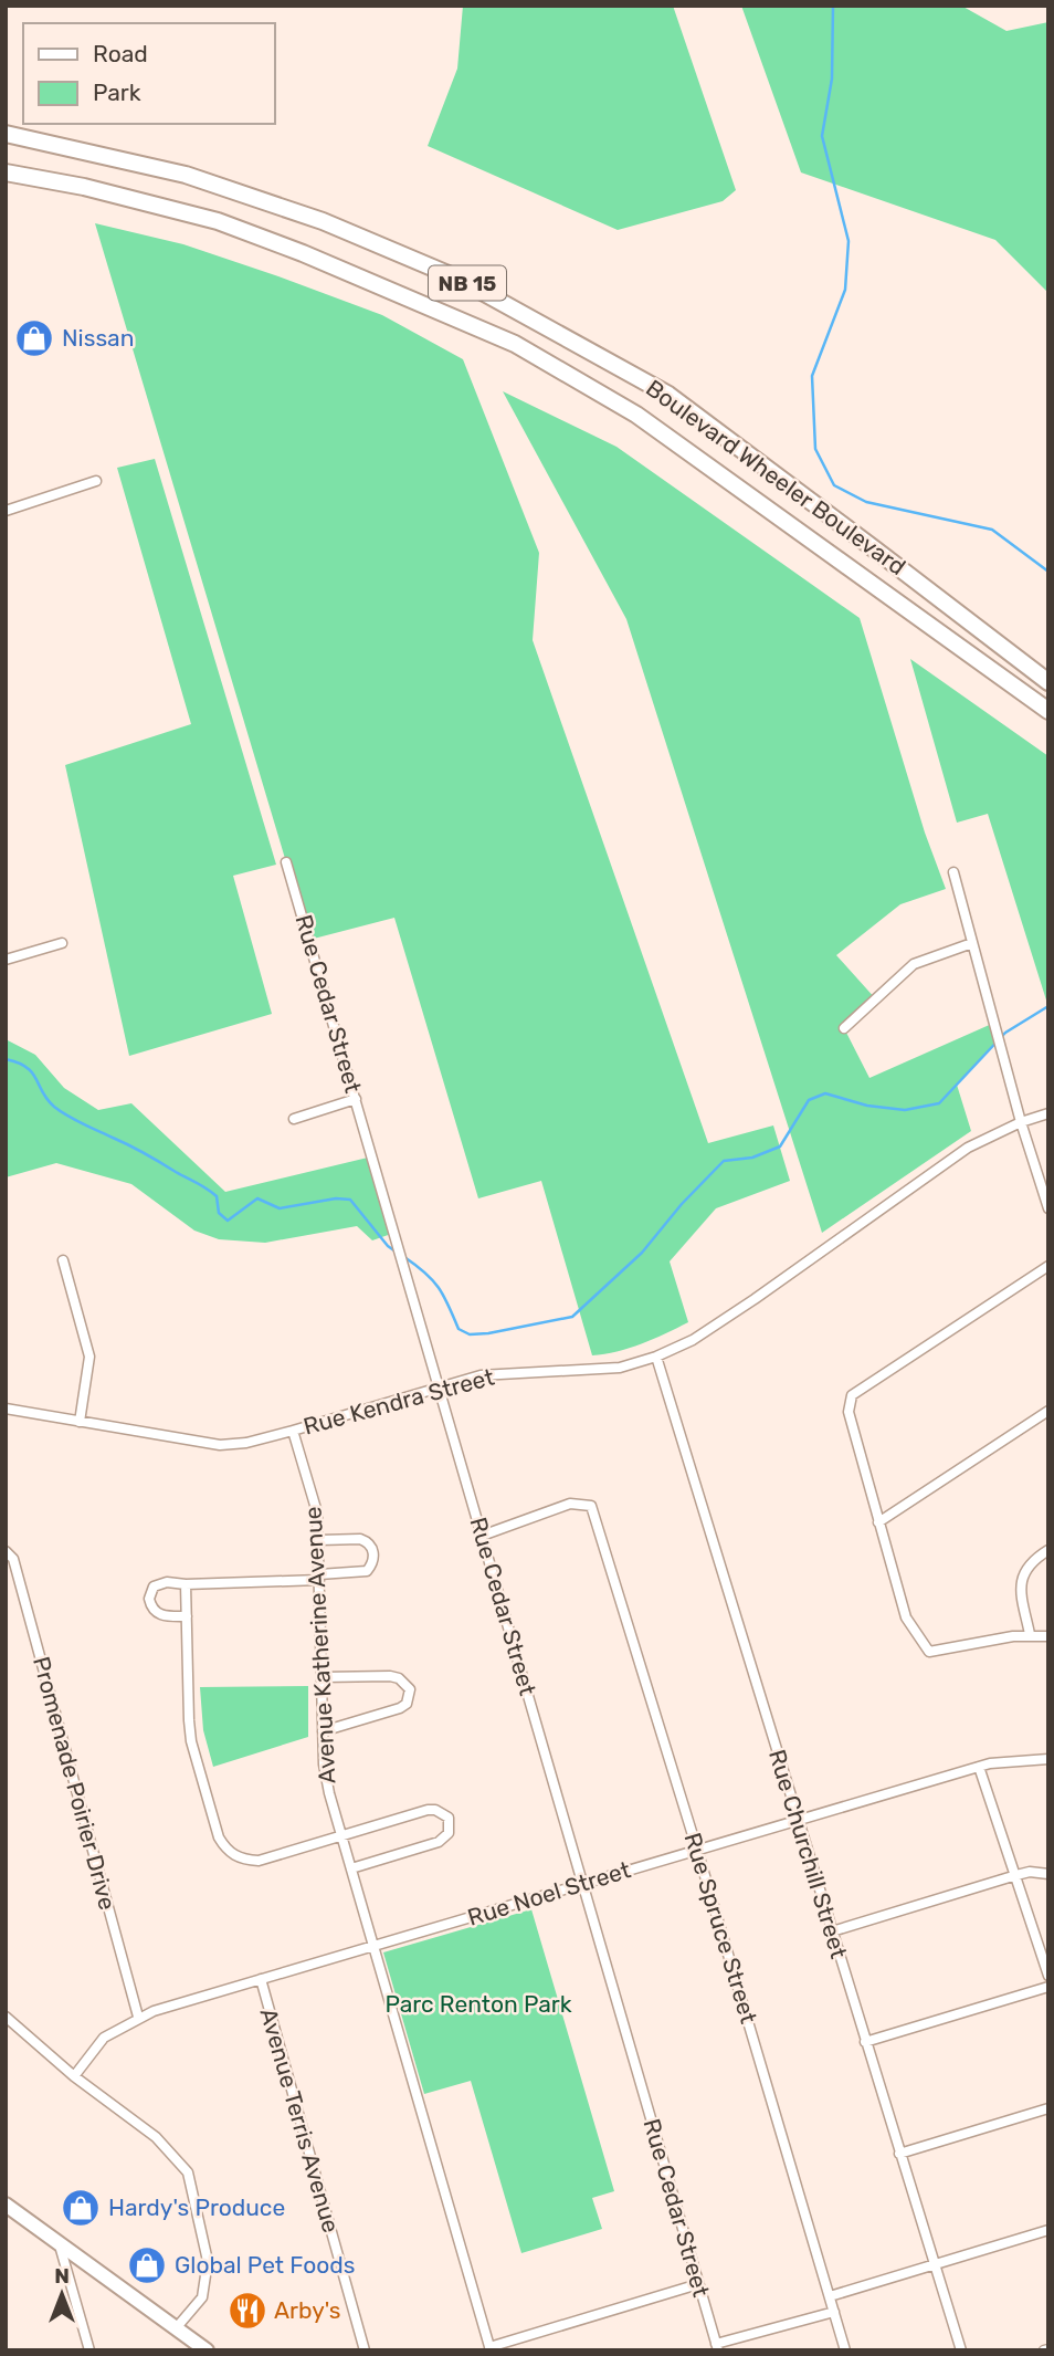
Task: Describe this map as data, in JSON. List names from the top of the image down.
{
  "streets": {
    "highway": ["NB 15", "Boulevard Wheeler Boulevard"],
    "street": [
      "Rue Cedar Street",
      "Rue Kendra Street",
      "Avenue Katherine Avenue",
      "Promenade Poirier Drive",
      "Rue Churchill Street",
      "Rue Noel Street",
      "Rue Spruce Street",
      "Avenue Terris Avenue"
    ]
  },
  "crossings": [
    ["Rue Cedar Street", "Rue Kendra Street"],
    ["Rue Cedar Street", "Rue Noel Street"],
    ["Rue Cedar Street", "Rue Spruce Street"],
    ["Rue Kendra Street", "Avenue Katherine Avenue"],
    ["Rue Kendra Street", "Rue Churchill Street"],
    ["Avenue Katherine Avenue", "Rue Noel Street"],
    ["Promenade Poirier Drive", "Rue Noel Street"],
    ["Rue Churchill Street", "Rue Noel Street"],
    ["Rue Noel Street", "Rue Spruce Street"],
    ["Rue Noel Street", "Avenue Terris Avenue"]
  ],
  "parks": ["Parc Renton Park"],
  "places": {
    "shop": ["Nissan", "Hardy's Produce", "Global Pet Foods"],
    "restaurant": ["Arby's"]
  },
  "legend": ["Road", "Park"],
  "north": "top"
}
